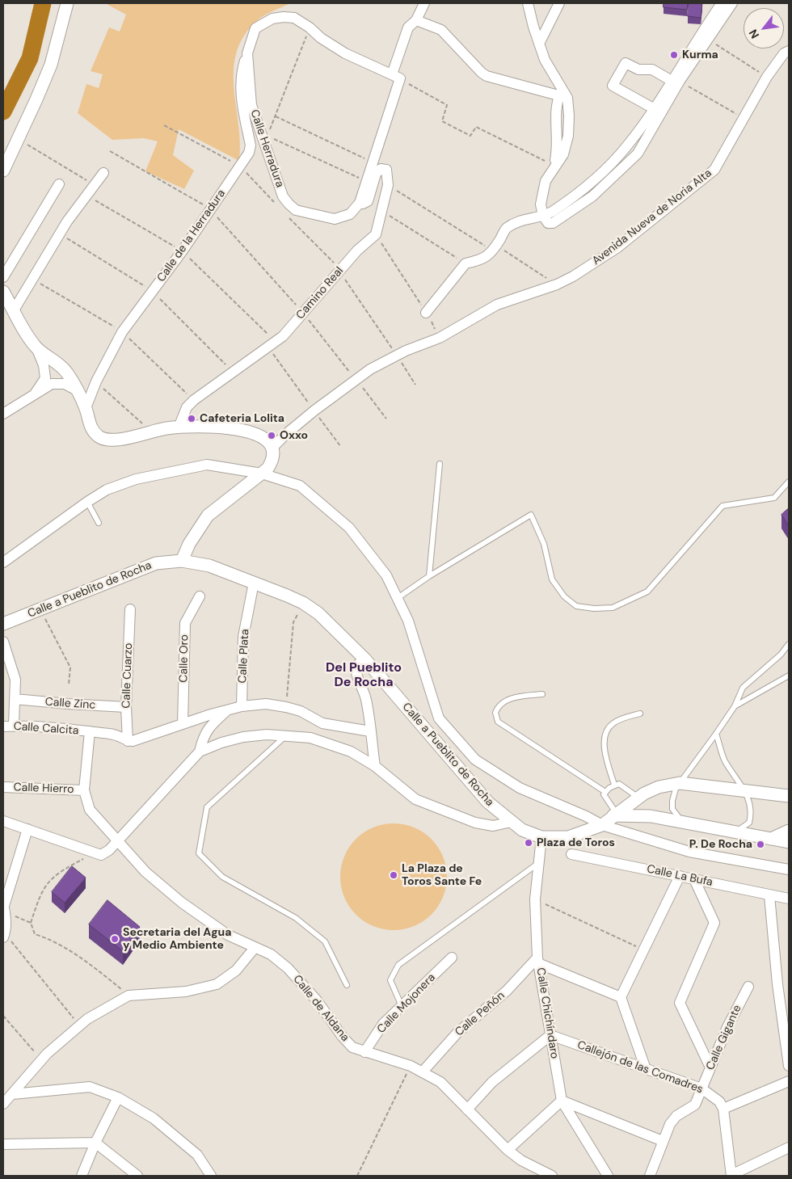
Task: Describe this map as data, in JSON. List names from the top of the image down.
{
  "streets": {
    "street": [
      "Calle Herradura",
      "Avenida Nueva de Noria Alta",
      "Calle de la Herradura",
      "Camino Real",
      "Calle a Pueblito de Rocha",
      "Calle Plata",
      "Calle Oro",
      "Calle Cuarzo",
      "Calle Zinc",
      "Calle Calcita",
      "Calle Hierro",
      "Calle La Bufa",
      "Calle Mojonera",
      "Calle de Aldana",
      "Calle Chichíndaro",
      "Calle Peñón",
      "Calle Gigante",
      "Callejón de las Comadres"
    ]
  },
  "crossings": [
    ["Calle Herradura", "Calle de la Herradura"],
    ["Calle a Pueblito de Rocha", "Calle Plata"],
    ["Calle a Pueblito de Rocha", "Calle Chichíndaro"],
    ["Calle Cuarzo", "Calle Zinc"],
    ["Calle Calcita", "Calle de Aldana"],
    ["Calle Hierro", "Calle de Aldana"],
    ["Calle Mojonera", "Calle de Aldana"],
    ["Calle de Aldana", "Calle Peñón"],
    ["Calle Chichíndaro", "Calle Peñón"],
    ["Calle Chichíndaro", "Callejón de las Comadres"],
    ["Calle Gigante", "Callejón de las Comadres"]
  ],
  "districts": ["Del Pueblito De Rocha"],
  "places": [
    "Kurma",
    "Cafeteria Lolita",
    "Oxxo",
    "Plaza de Toros",
    "P. De Rocha",
    "La Plaza de Toros Sante Fe",
    "Secretaria del Agua y Medio Ambiente"
  ],
  "north": "bottom left"
}
